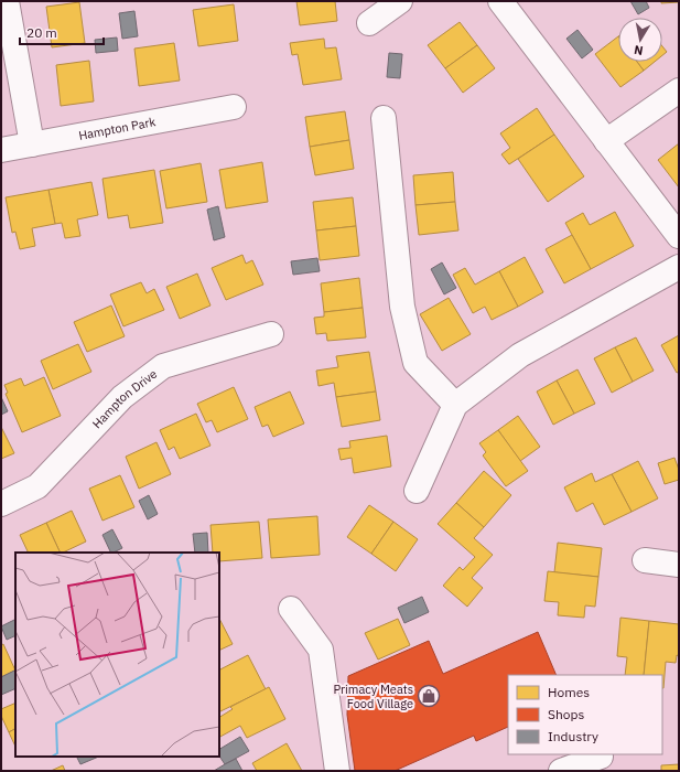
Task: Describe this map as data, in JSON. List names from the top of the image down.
{
  "streets": {
    "street": ["Hampton Park", "Hampton Drive"]
  },
  "places": {
    "shop": ["Primacy Meats Food Village"]
  },
  "legend": ["Homes", "Shops", "Industry"],
  "scale_bar": "20 m",
  "north": "bottom"
}
